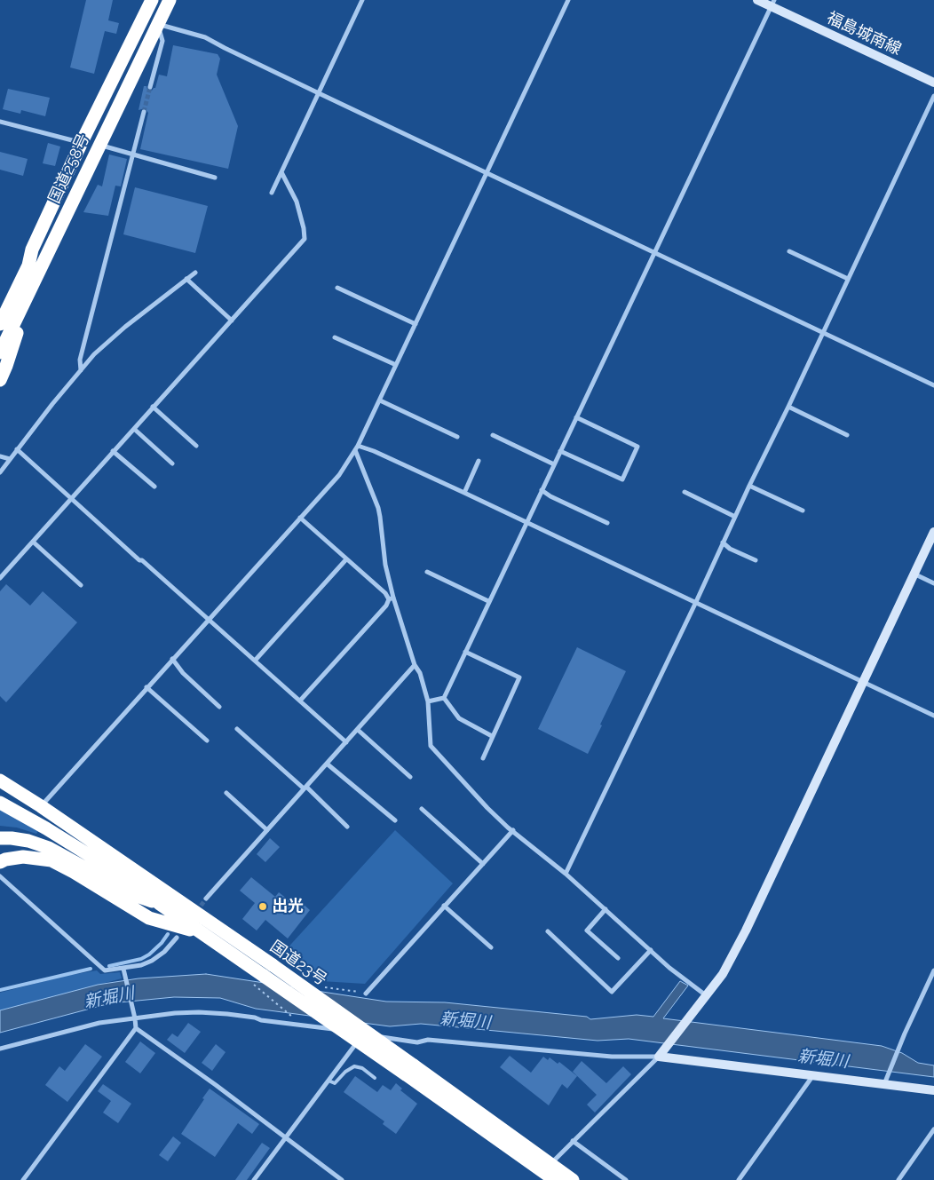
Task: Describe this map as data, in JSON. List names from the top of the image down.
{
  "streets": {
    "highway": ["国道258号", "国道23号"],
    "street": ["福島城南線"]
  },
  "water": ["新堀川"],
  "places": ["出光"]
}
